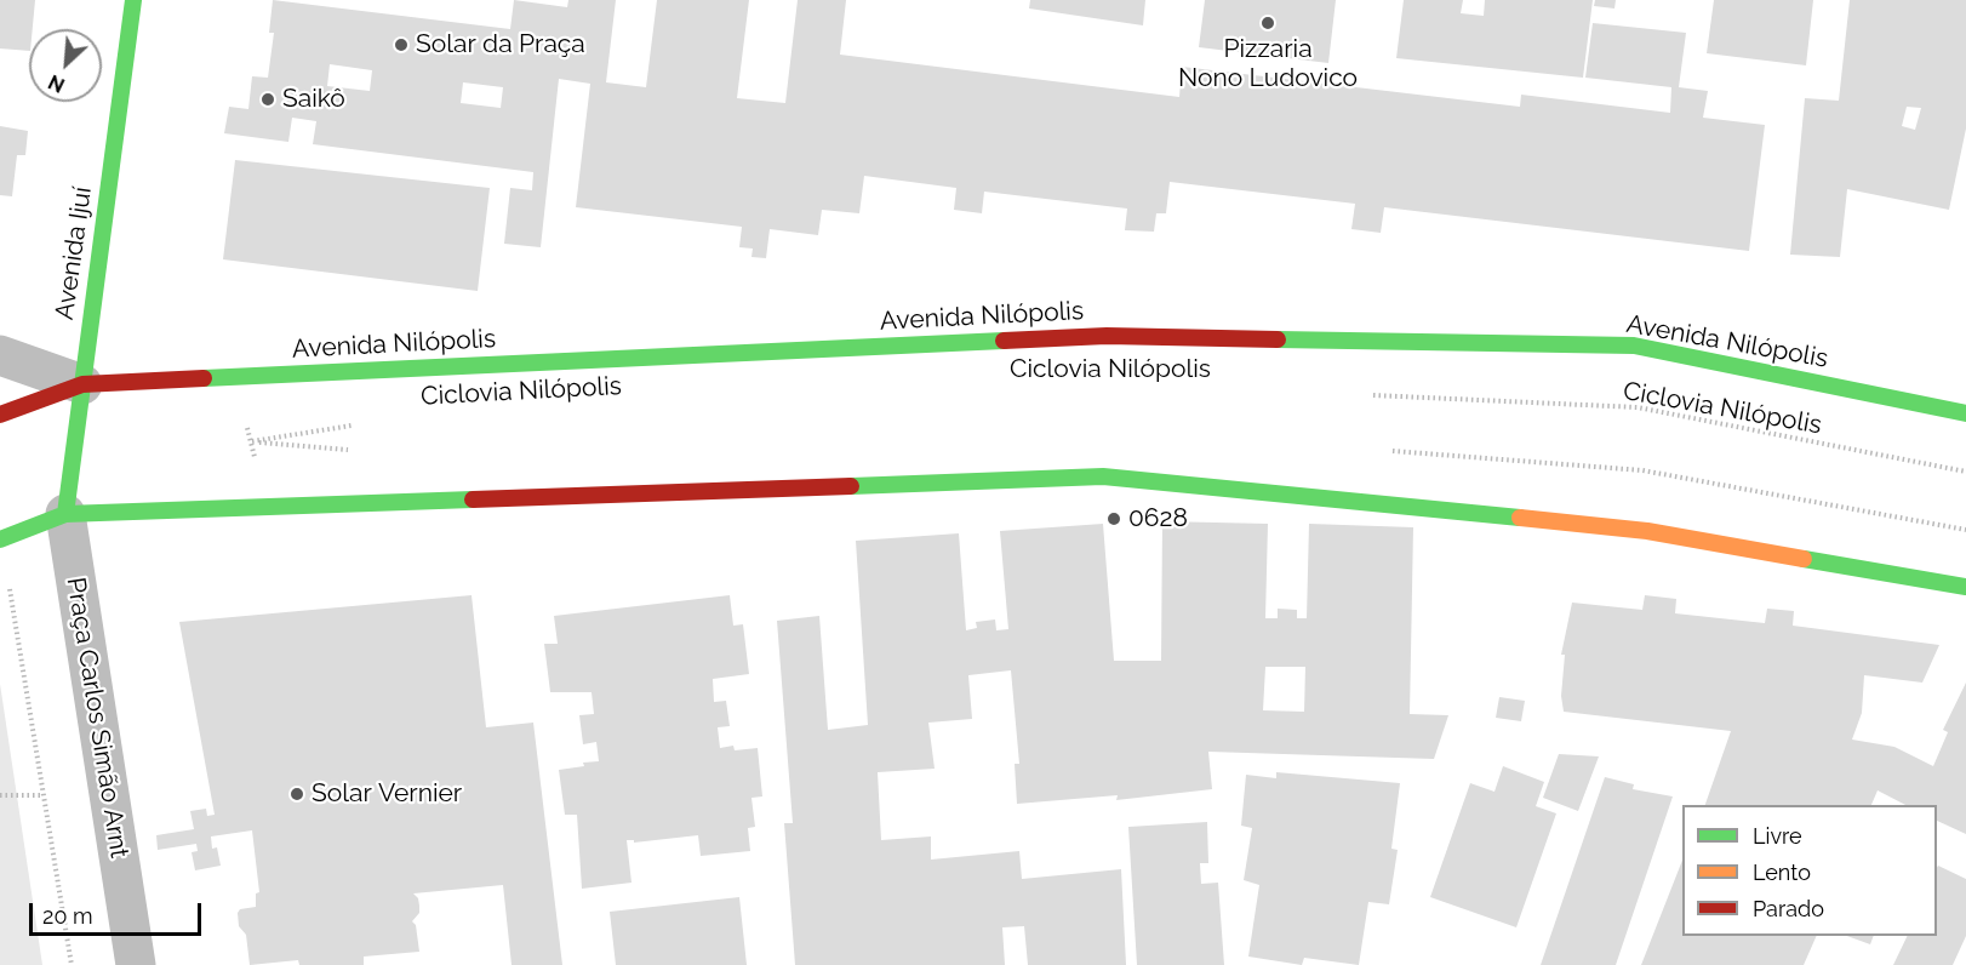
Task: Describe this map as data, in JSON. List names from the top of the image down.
{
  "streets": {
    "main road": ["Avenida Ijuí", "Avenida Nilópolis"],
    "street": ["Praça Carlos Simão Arnt"],
    "path": ["Ciclovia Nilópolis"]
  },
  "crossings": [
    ["Avenida Ijuí", "Avenida Nilópolis"],
    ["Avenida Ijuí", "Praça Carlos Simão Arnt"]
  ],
  "places": [
    "Pizzaria Nono Ludovico",
    "Solar da Praça",
    "Saikô",
    "0628",
    "Solar Vernier"
  ],
  "legend": ["Livre", "Lento", "Parado"],
  "scale_bar": "20 m",
  "north": "bottom left"
}
